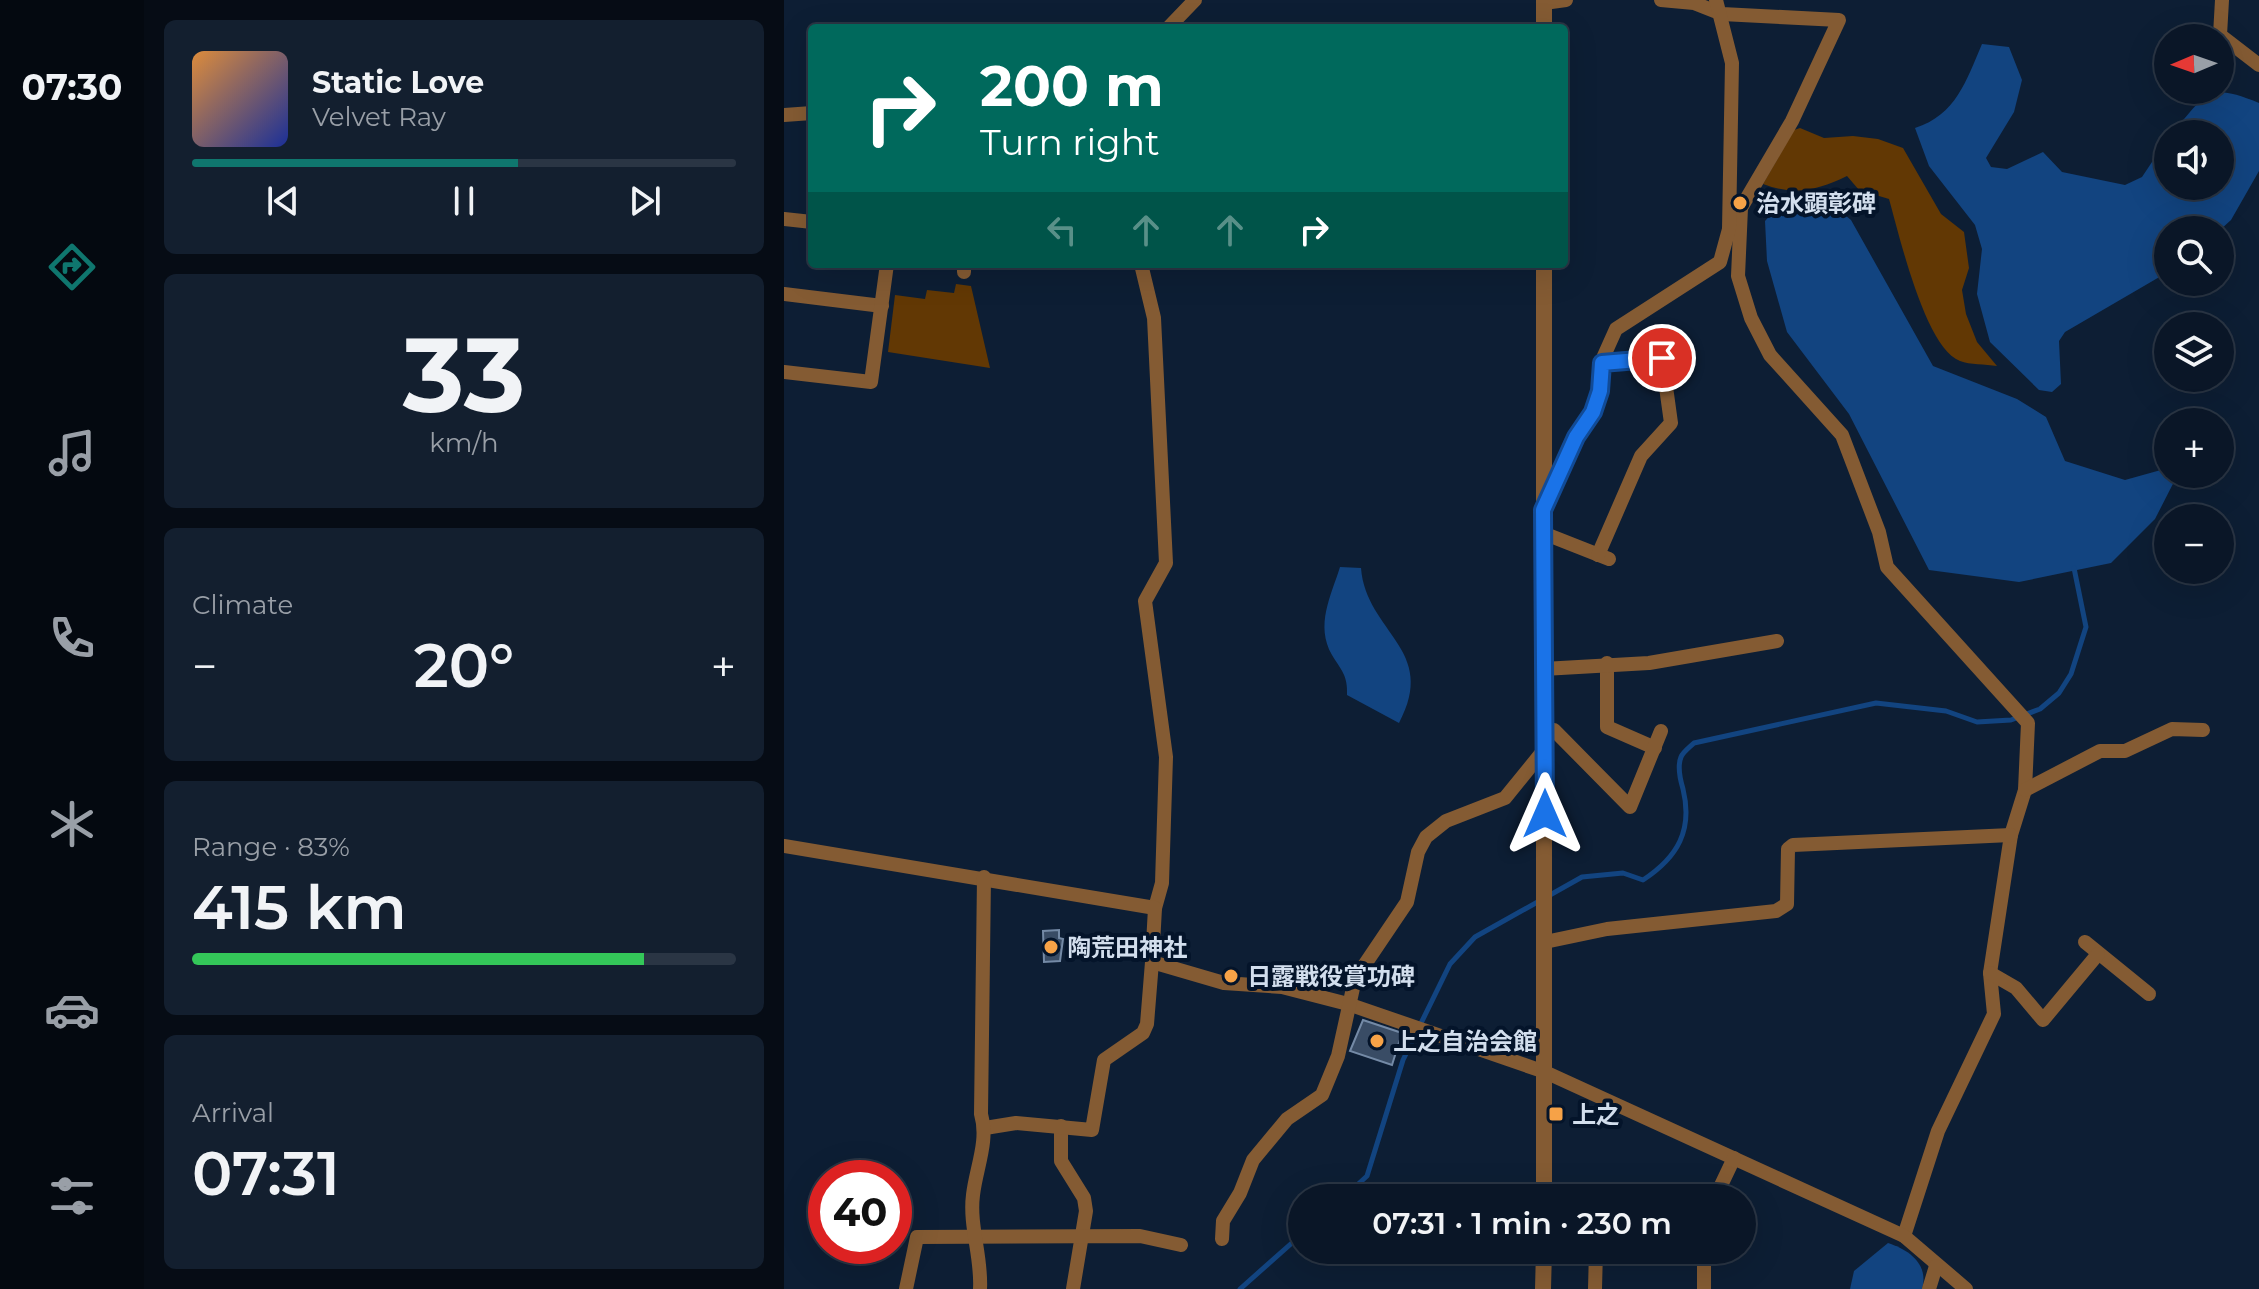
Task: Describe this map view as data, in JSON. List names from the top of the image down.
{
  "places": {
    "other": [
      "治水顕彰碑",
      "陶荒田神社",
      "日露戦役賞功碑",
      "上之自治会館"
    ],
    "transit": ["上之"]
  },
  "north": "left",
  "page": {
    "tabs": "07:30",
    "map_buttons": ["+", "−"],
    "turn": ["200 m", "Turn right"],
    "song": ["Static Love", "Velvet Ray"],
    "tile": [
      ["33", "km/h"],
      "Climate",
      ["Range · 83%", "415 km"],
      ["Arrival", "07:31"]
    ],
    "heat": ["−", "20°", "+"],
    "limit": "40",
    "trip": "07:31 · 1 min · 230 m"
  }
}
